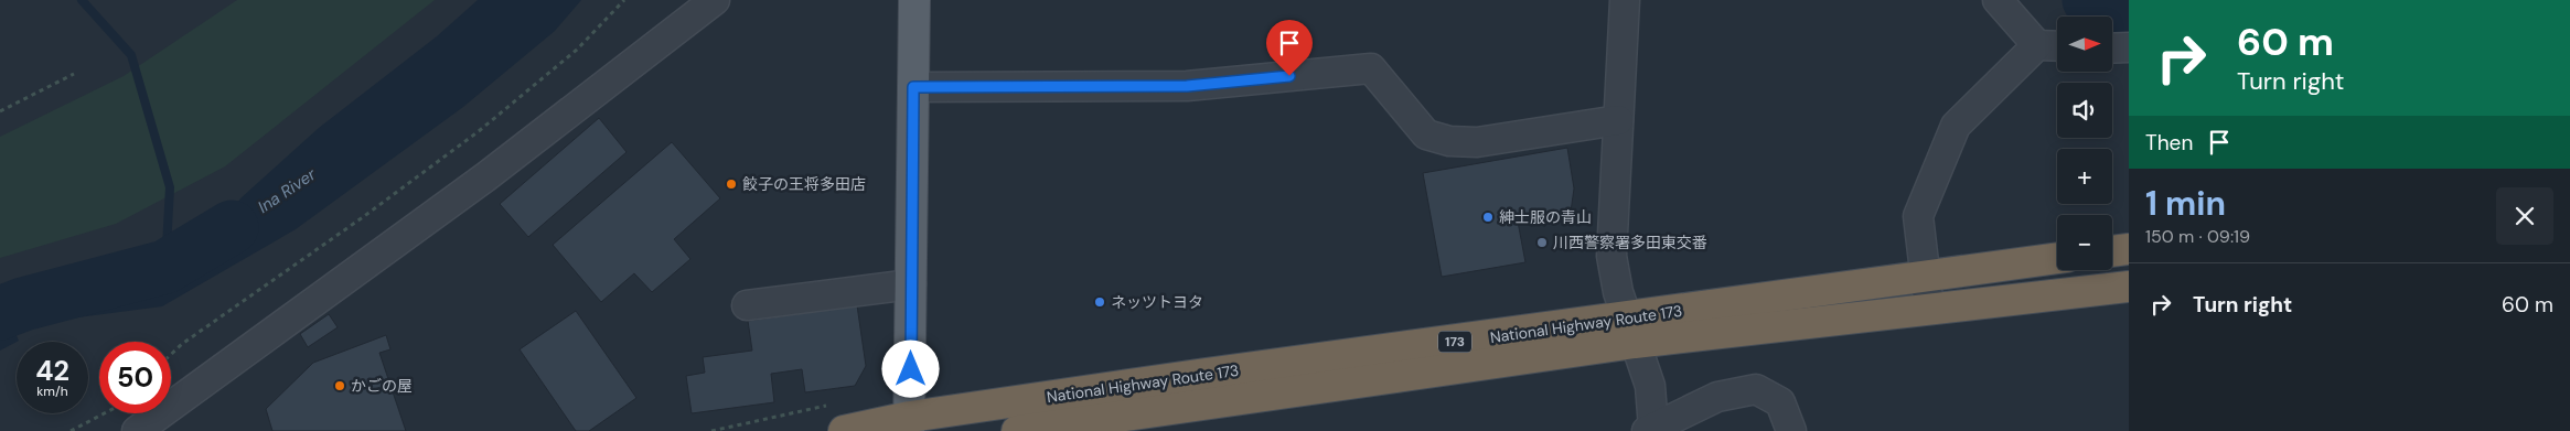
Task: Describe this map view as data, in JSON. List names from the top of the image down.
{
  "streets": {
    "highway": ["National Highway Route 173", "173"]
  },
  "water": ["Ina River"],
  "places": [
    "餃子の王将多田店",
    "紳士服の青山",
    "川西警察署多田東交番",
    "ネッツトヨタ",
    "かごの屋"
  ],
  "north": "right",
  "page": {
    "turn": ["60 m", "Turn right"],
    "map_buttons": ["+", "−"],
    "then": "Then",
    "heading": ["1 min", "150 m · 09:19"],
    "list": [
      {
        "name": "Turn right",
        "value": "60 m"
      }
    ],
    "speed": "42 km/h",
    "limit": "50"
  }
}
